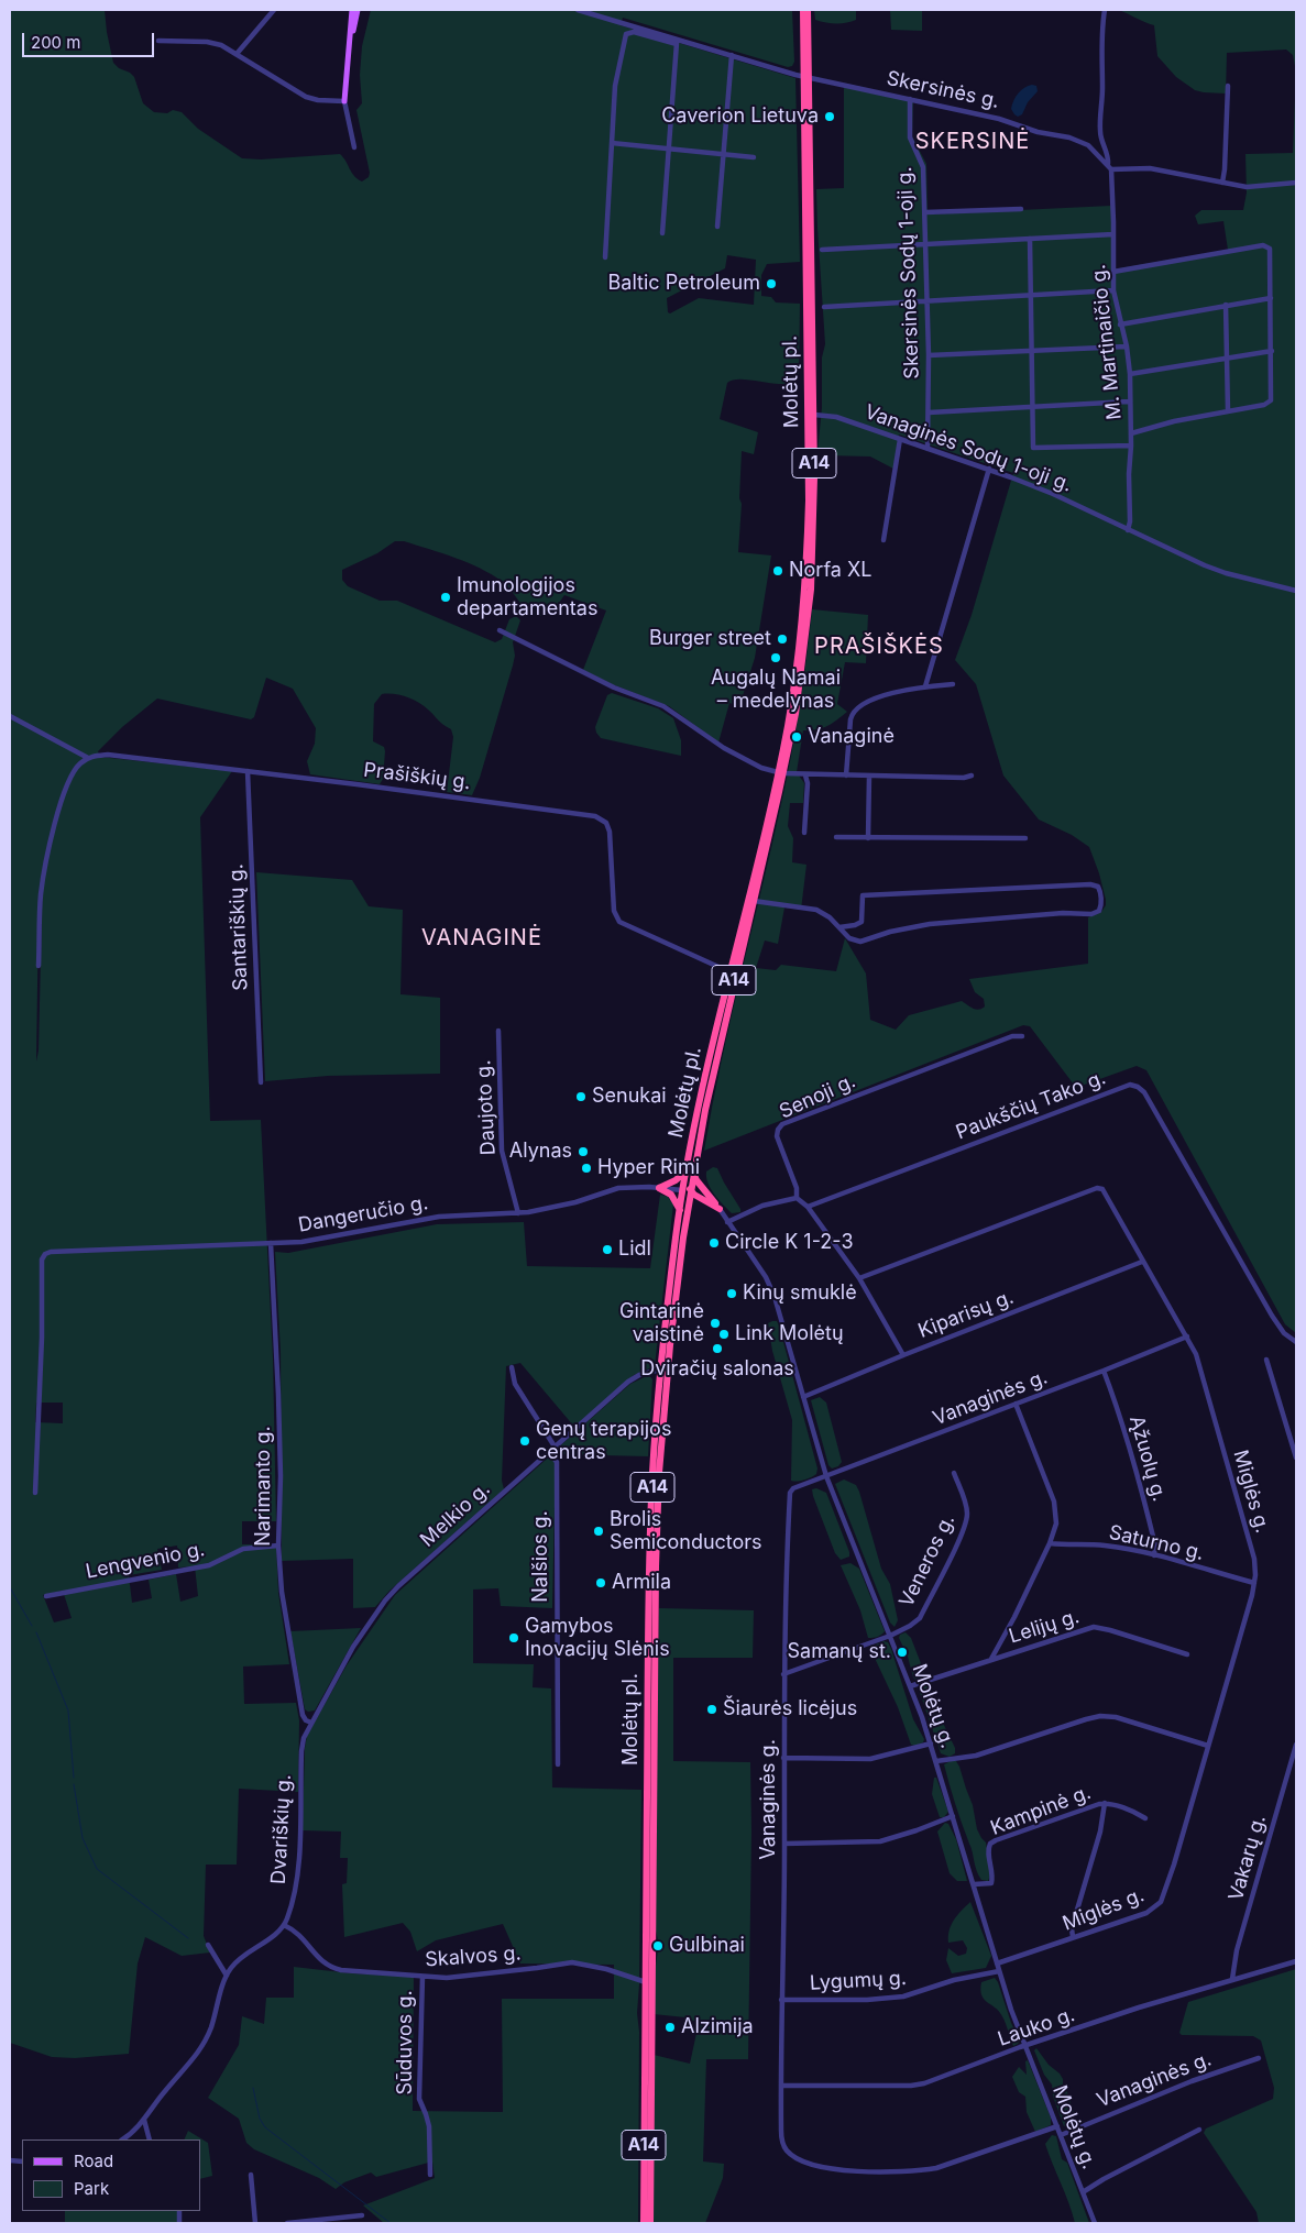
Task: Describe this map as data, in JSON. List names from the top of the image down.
{
  "streets": {
    "highway": ["Molėtų pl.", "A14"],
    "street": [
      "Skersinės g.",
      "Skersinės Sodų 1-oji g.",
      "M. Martinaičio g.",
      "Vanaginės Sodų 1-oji g.",
      "Prašiškių g.",
      "Santariškių g.",
      "Senoji g.",
      "Paukščių Tako g.",
      "Daujoto g.",
      "Dangeručio g.",
      "Kiparisų g.",
      "Vanaginės g.",
      "Ąžuolų g.",
      "Narimanto g.",
      "Miglės g.",
      "Melkio g.",
      "Saturno g.",
      "Nalšios g.",
      "Lengvenio g.",
      "Veneros g.",
      "Lelijų g.",
      "Molėtų g.",
      "Kampinė g.",
      "Dvariškių g.",
      "Vakarų g.",
      "Skalvos g.",
      "Lygumų g.",
      "Lauko g.",
      "Sūduvos g."
    ]
  },
  "crossings": [
    ["Skersinės g.", "Skersinės Sodų 1-oji g."],
    ["Skersinės g.", "M. Martinaičio g."],
    ["Skersinės g.", "Molėtų pl."],
    ["Skersinės Sodų 1-oji g.", "Vanaginės Sodų 1-oji g."],
    ["M. Martinaičio g.", "Vanaginės Sodų 1-oji g."],
    ["Molėtų pl.", "Vanaginės Sodų 1-oji g."],
    ["Molėtų pl.", "Prašiškių g."],
    ["Molėtų pl.", "Dangeručio g."],
    ["Molėtų pl.", "Melkio g."],
    ["Molėtų pl.", "Skalvos g."],
    ["Prašiškių g.", "Santariškių g."],
    ["Daujoto g.", "Dangeručio g."],
    ["Dangeručio g.", "Narimanto g."],
    ["Kiparisų g.", "Miglės g."],
    ["Kiparisų g.", "Molėtų g."],
    ["Vanaginės g.", "Ąžuolų g."],
    ["Vanaginės g.", "Miglės g."],
    ["Vanaginės g.", "Veneros g."],
    ["Vanaginės g.", "Molėtų g."],
    ["Vanaginės g.", "Lygumų g."],
    ["Vanaginės g.", "Lauko g."],
    ["Ąžuolų g.", "Saturno g."],
    ["Narimanto g.", "Melkio g."],
    ["Narimanto g.", "Lengvenio g."],
    ["Narimanto g.", "Dvariškių g."],
    ["Miglės g.", "Saturno g."],
    ["Miglės g.", "Molėtų g."],
    ["Miglės g.", "Kampinė g."],
    ["Melkio g.", "Nalšios g."],
    ["Melkio g.", "Dvariškių g."],
    ["Veneros g.", "Molėtų g."],
    ["Lelijų g.", "Molėtų g."],
    ["Molėtų g.", "Kampinė g."],
    ["Molėtų g.", "Lygumų g."],
    ["Molėtų g.", "Lauko g."],
    ["Dvariškių g.", "Skalvos g."],
    ["Vakarų g.", "Lauko g."],
    ["Skalvos g.", "Sūduvos g."]
  ],
  "districts": ["SKERSINĖ", "PRAŠIŠKĖS", "VANAGINĖ"],
  "places": [
    "Caverion Lietuva",
    "Baltic Petroleum",
    "Norfa XL",
    "Imunologijos departamentas",
    "Burger street",
    "Augalų Namai – medelynas",
    "Vanaginė",
    "Senukai",
    "Alynas",
    "Hyper Rimi",
    "Circle K 1-2-3",
    "Lidl",
    "Kinų smuklė",
    "Gintarinė vaistinė",
    "Link Molėtų",
    "Dviračių salonas",
    "Genų terapijos centras",
    "Brolis Semiconductors",
    "Armila",
    "Gamybos Inovacijų Slėnis",
    "Samanų st.",
    "Šiaurės licėjus",
    "Gulbinai",
    "Alzimija"
  ],
  "legend": ["Road", "Park"],
  "scale_bar": "200 m"
}
